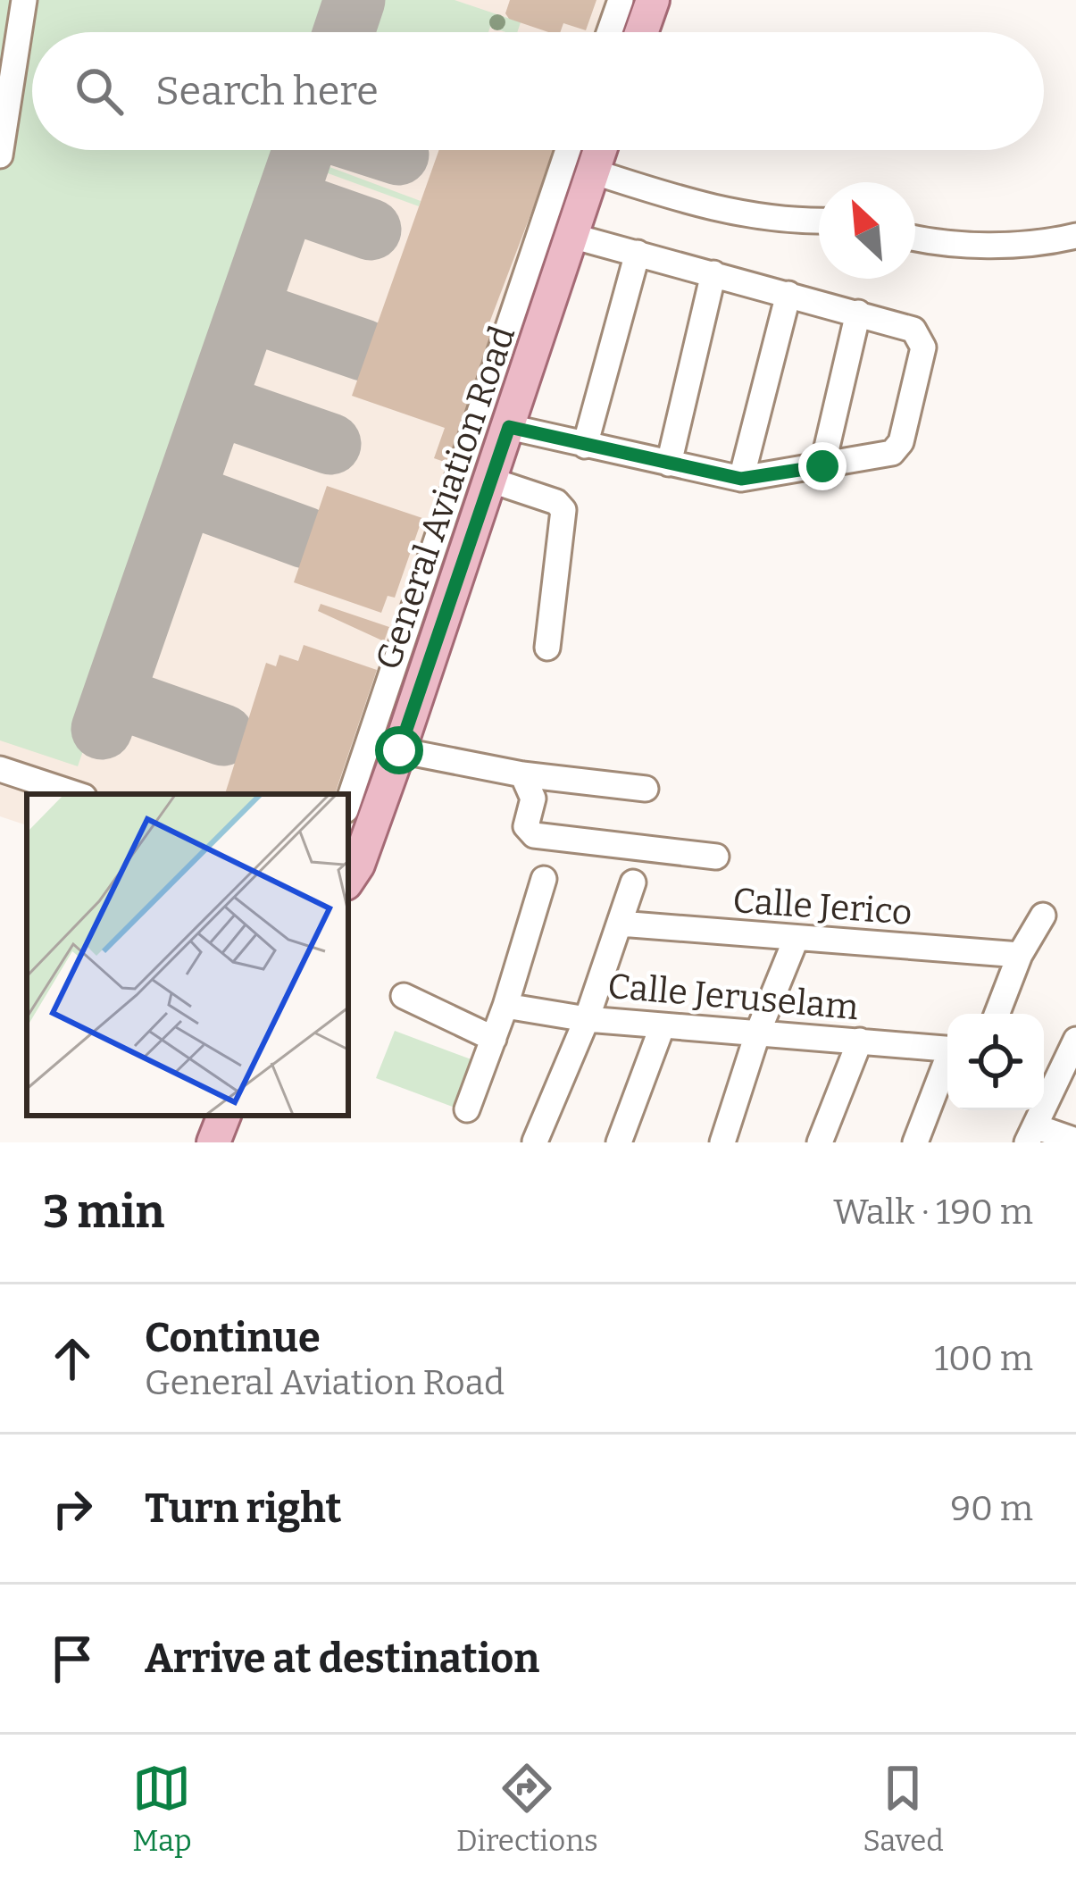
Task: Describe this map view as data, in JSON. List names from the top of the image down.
{
  "streets": {
    "main road": ["General Aviation Road"],
    "street": ["Calle Jerico", "Calle Jeruselam"]
  },
  "north": "top left",
  "page": {
    "search": "Search here",
    "heading": ["3 min", "Walk · 190 m"],
    "list": [
      ["Continue", "General Aviation Road", "100 m"],
      ["Turn right", "90 m"],
      "Arrive at destination"
    ],
    "nav": ["Map", "Directions", "Saved"]
  }
}
